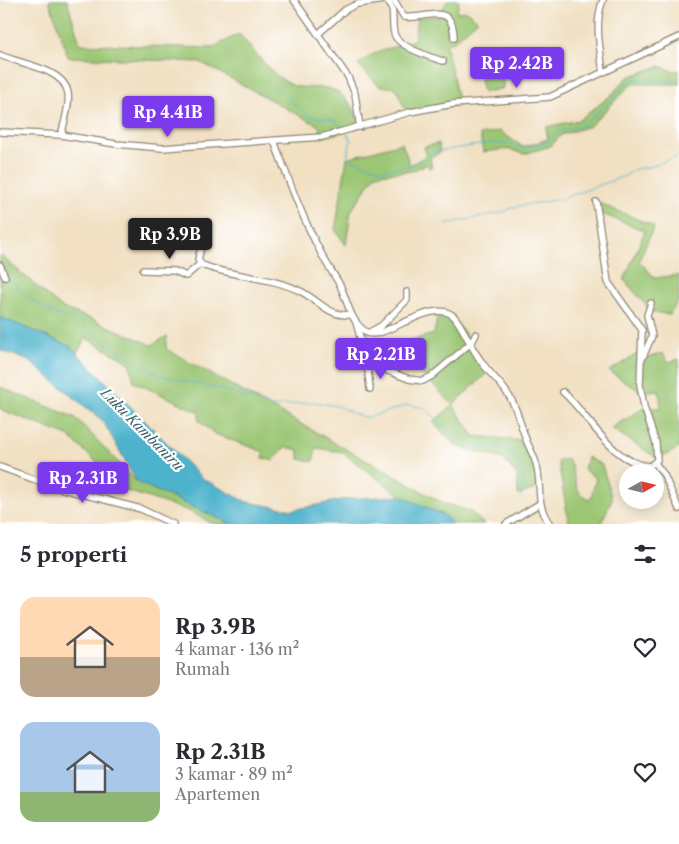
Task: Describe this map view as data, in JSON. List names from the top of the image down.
{
  "water": ["Luku Kambaniru"],
  "north": "right",
  "page": {
    "price": [
      "Rp 2.42B",
      "Rp 4.41B",
      "Rp 3.9B",
      "Rp 2.21B",
      "Rp 2.31B"
    ],
    "heading": "5 properti",
    "list": [
      {
        "name": "Rp 3.9B",
        "note": "4 kamar · 136 m² · Rumah"
      },
      {
        "name": "Rp 2.31B",
        "note": "3 kamar · 89 m² · Apartemen"
      }
    ]
  }
}
